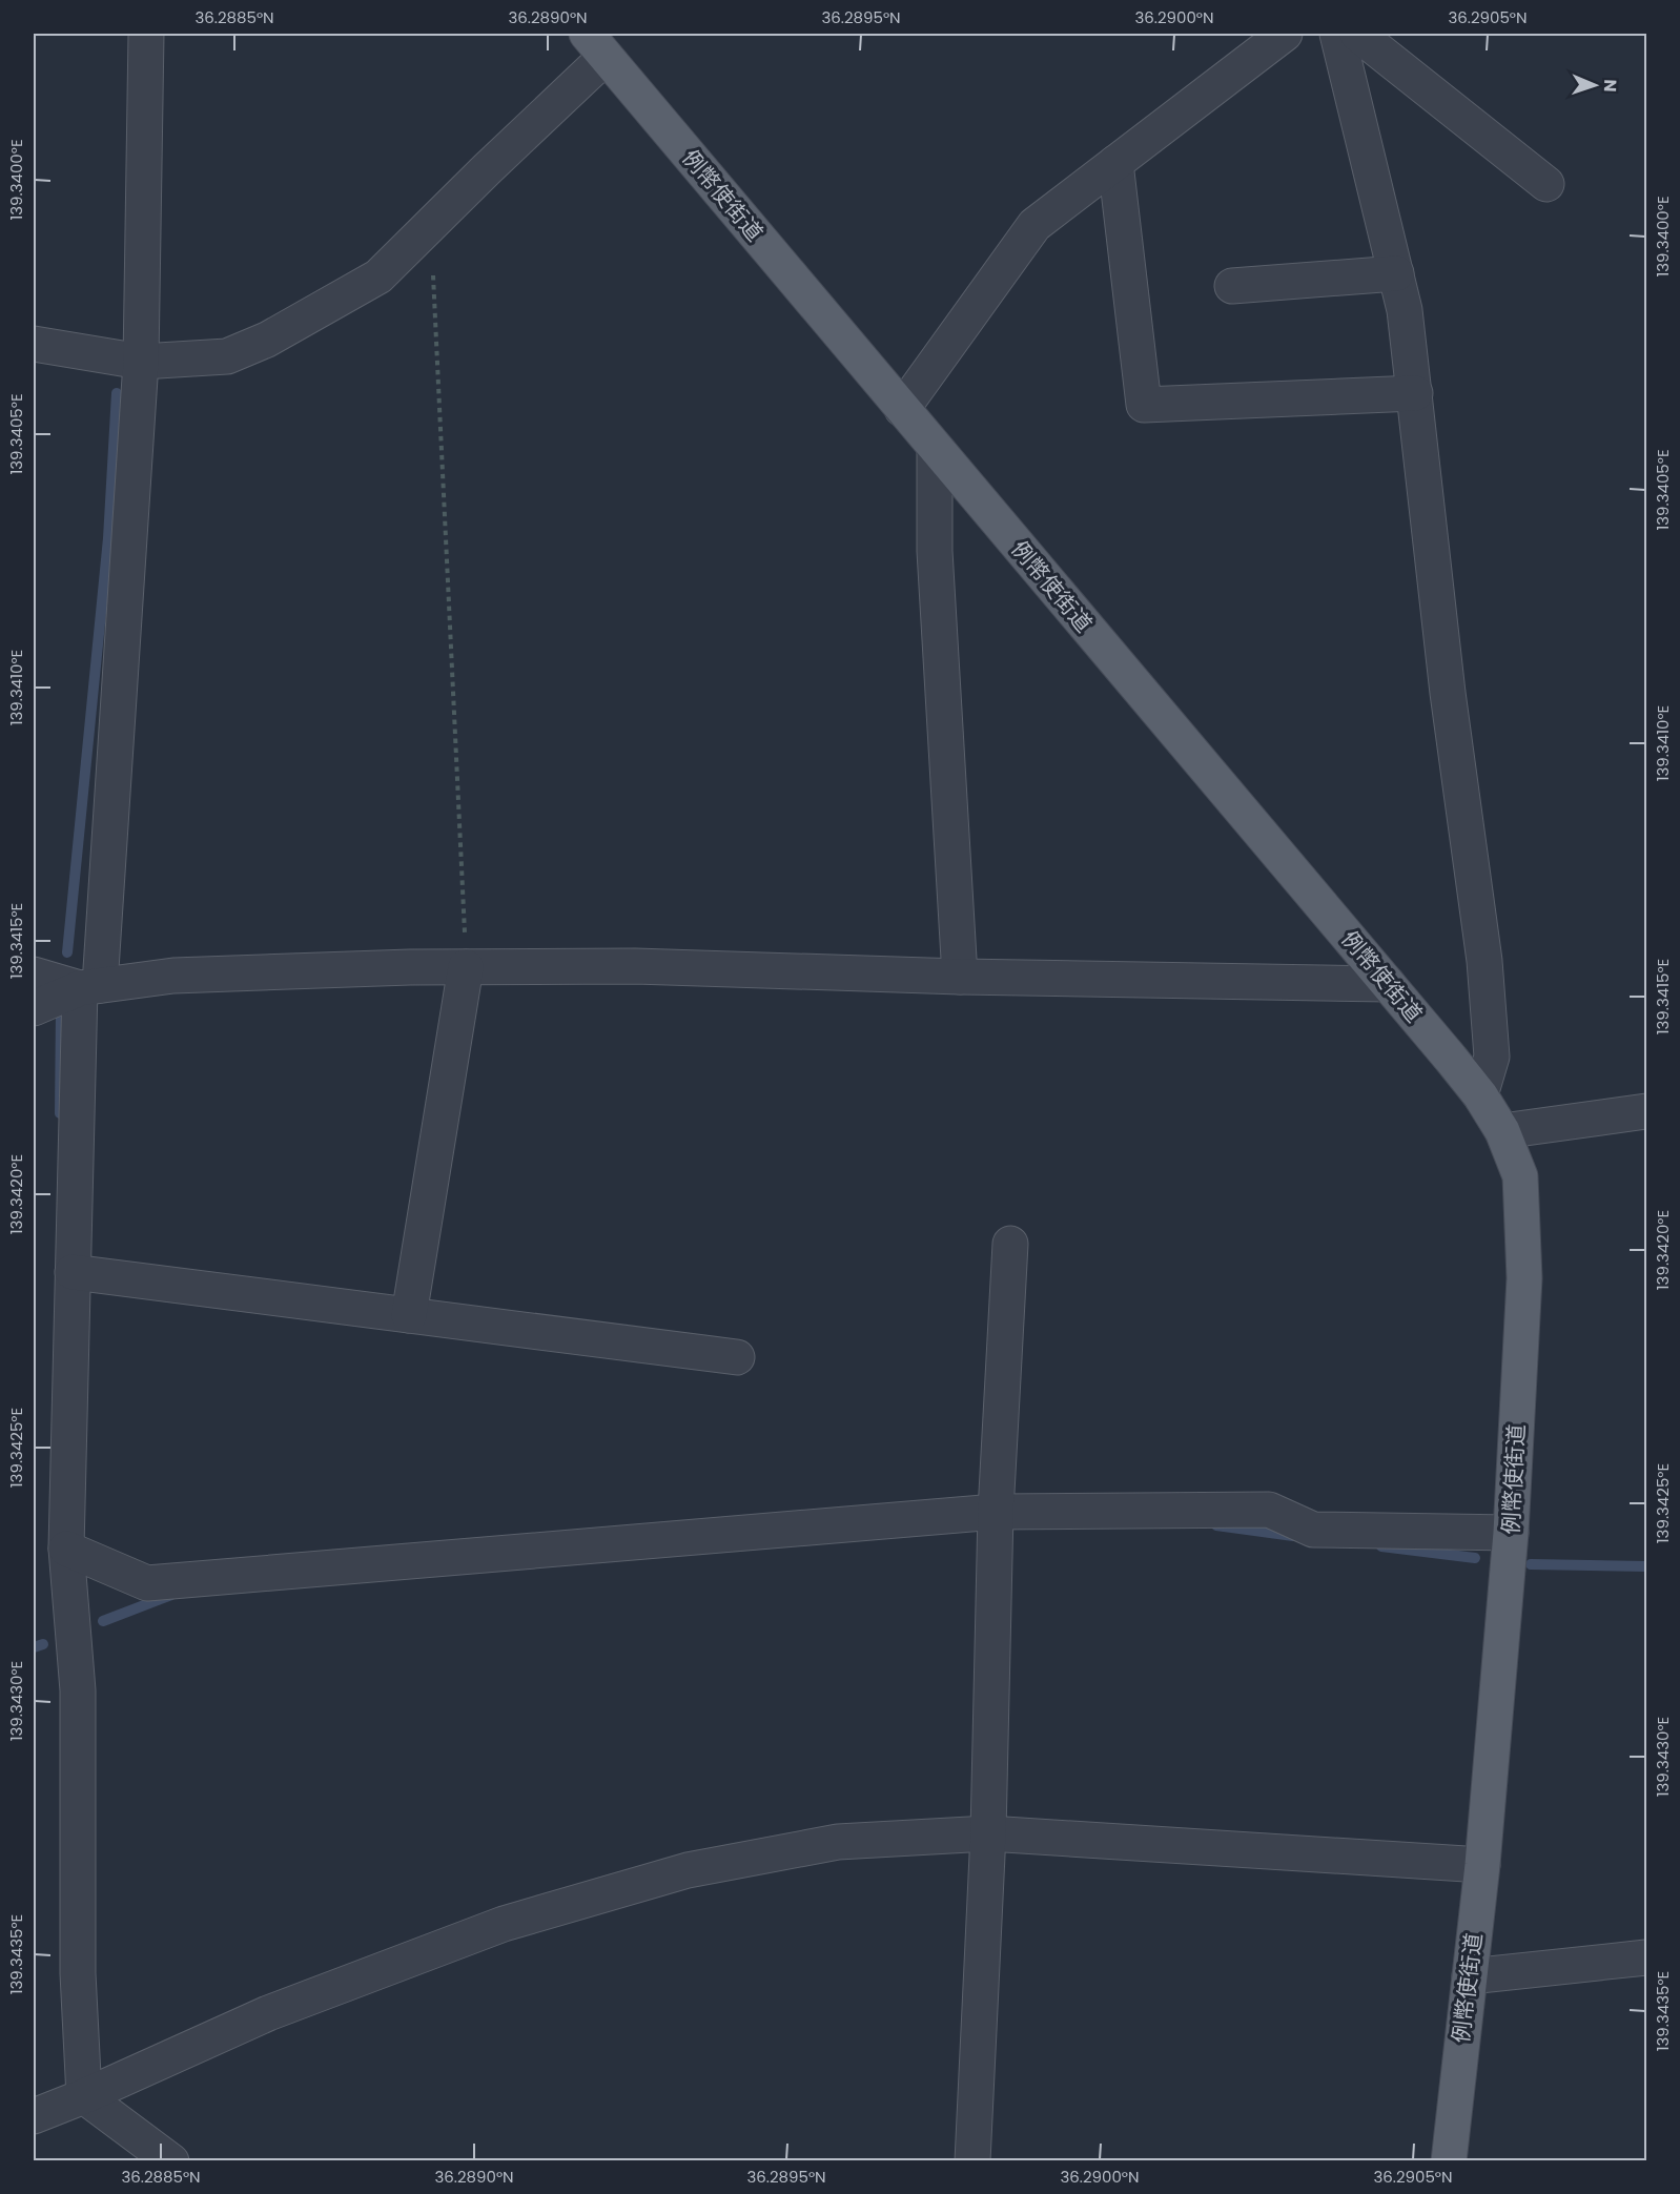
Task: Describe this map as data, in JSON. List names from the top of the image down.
{
  "streets": {
    "main road": ["例幣使街道"]
  },
  "north": "right",
  "coordinates": [
    "36.2885°N",
    "36.2890°N",
    "36.2895°N",
    "36.2900°N",
    "36.2905°N",
    "139.3400°E",
    "139.3405°E",
    "139.3410°E",
    "139.3415°E",
    "139.3420°E",
    "139.3425°E",
    "139.3430°E",
    "139.3435°E"
  ]
}
